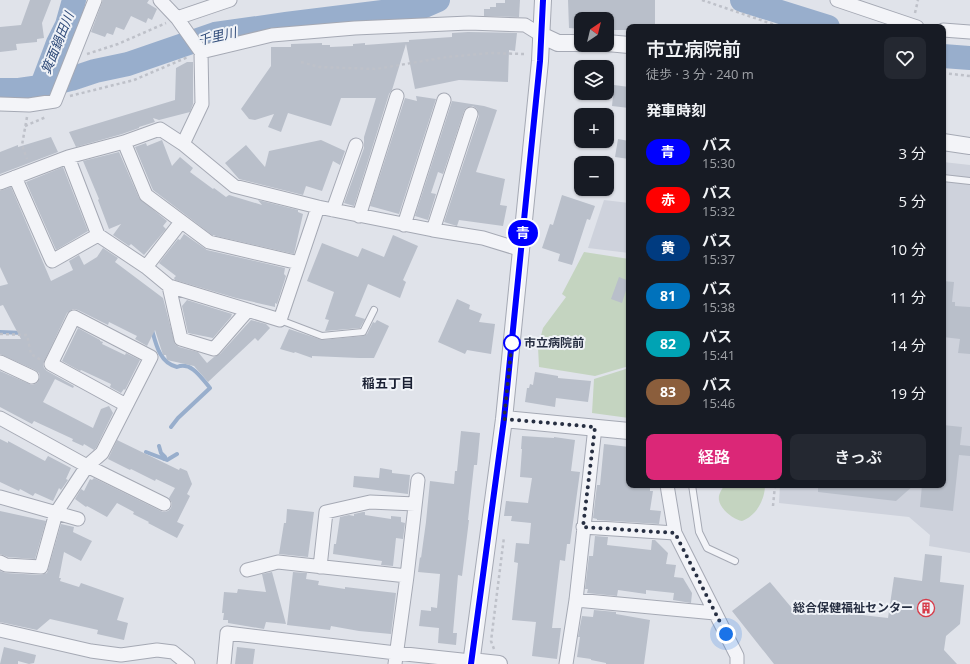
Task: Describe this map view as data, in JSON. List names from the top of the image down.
{
  "districts": ["稲五丁目"],
  "water": ["千里川", "箕面鍋田川"],
  "places": {
    "other": ["市立病院前"],
    "building": ["総合保健福祉センター"]
  },
  "lines": ["bus line 青"],
  "north": "top right",
  "page": {
    "on_map": "青",
    "map_buttons": ["+", "−"],
    "heading": [
      ["市立病院前", "徒歩 · 3 分 · 240 m"],
      "発車時刻"
    ],
    "list": [
      {
        "mark": "青",
        "name": "バス",
        "note": "15:30",
        "value": "3 分"
      },
      {
        "mark": "赤",
        "name": "バス",
        "note": "15:32",
        "value": "5 分"
      },
      {
        "mark": "黄",
        "name": "バス",
        "note": "15:37",
        "value": "10 分"
      },
      {
        "mark": "81",
        "name": "バス",
        "note": "15:38",
        "value": "11 分"
      },
      {
        "mark": "82",
        "name": "バス",
        "note": "15:41",
        "value": "14 分"
      },
      {
        "mark": "83",
        "name": "バス",
        "note": "15:46",
        "value": "19 分"
      }
    ],
    "buttons": ["経路", "きっぷ"]
  }
}
